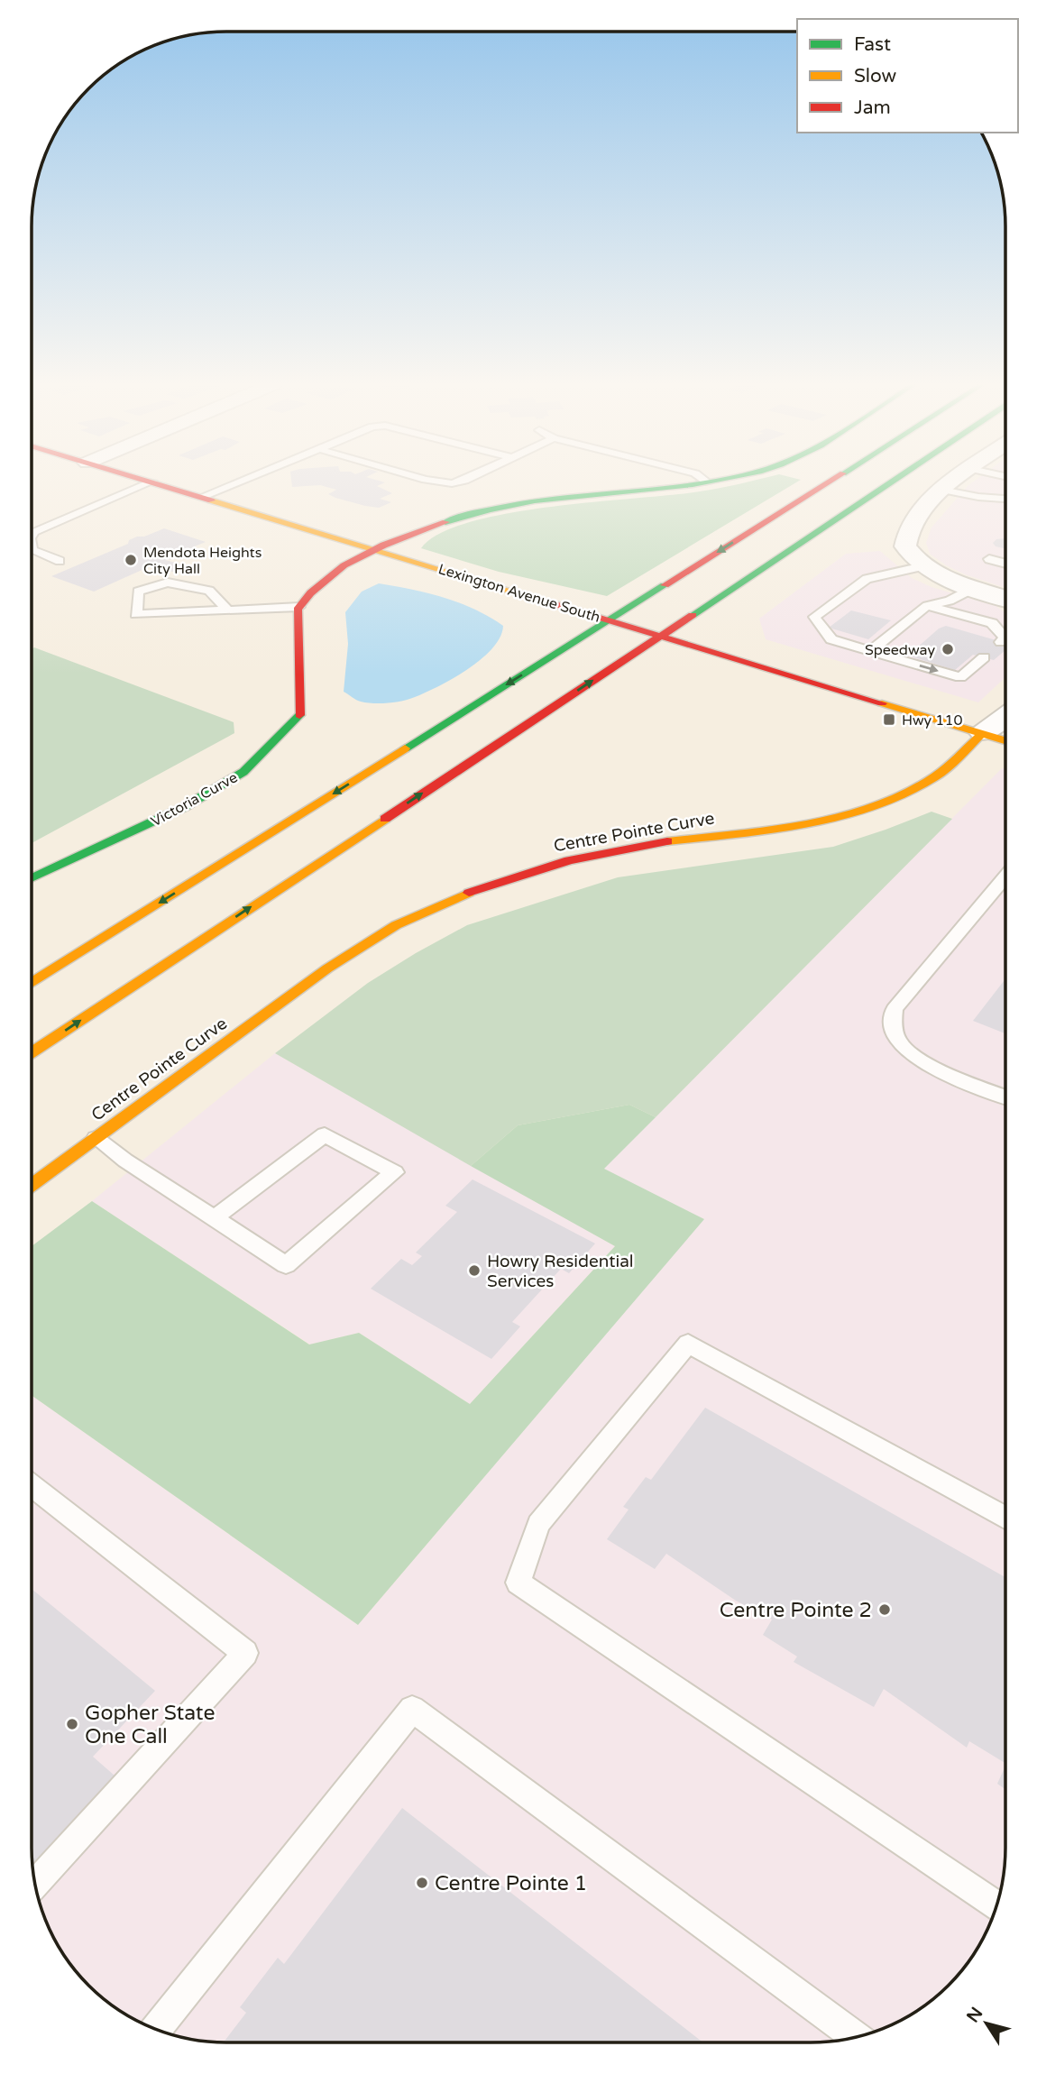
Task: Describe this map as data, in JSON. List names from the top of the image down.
{
  "streets": {
    "main road": ["Lexington Avenue South", "Victoria Curve", "Centre Pointe Curve"]
  },
  "crossings": [
    ["Lexington Avenue South", "Centre Pointe Curve"]
  ],
  "places": {
    "other": [
      "Mendota Heights City Hall",
      "Speedway",
      "Howry Residential Services",
      "Centre Pointe 2",
      "Gopher State One Call",
      "Centre Pointe 1"
    ],
    "transit": ["Hwy 110"]
  },
  "legend": ["Fast", "Slow", "Jam"],
  "north": "top left"
}
